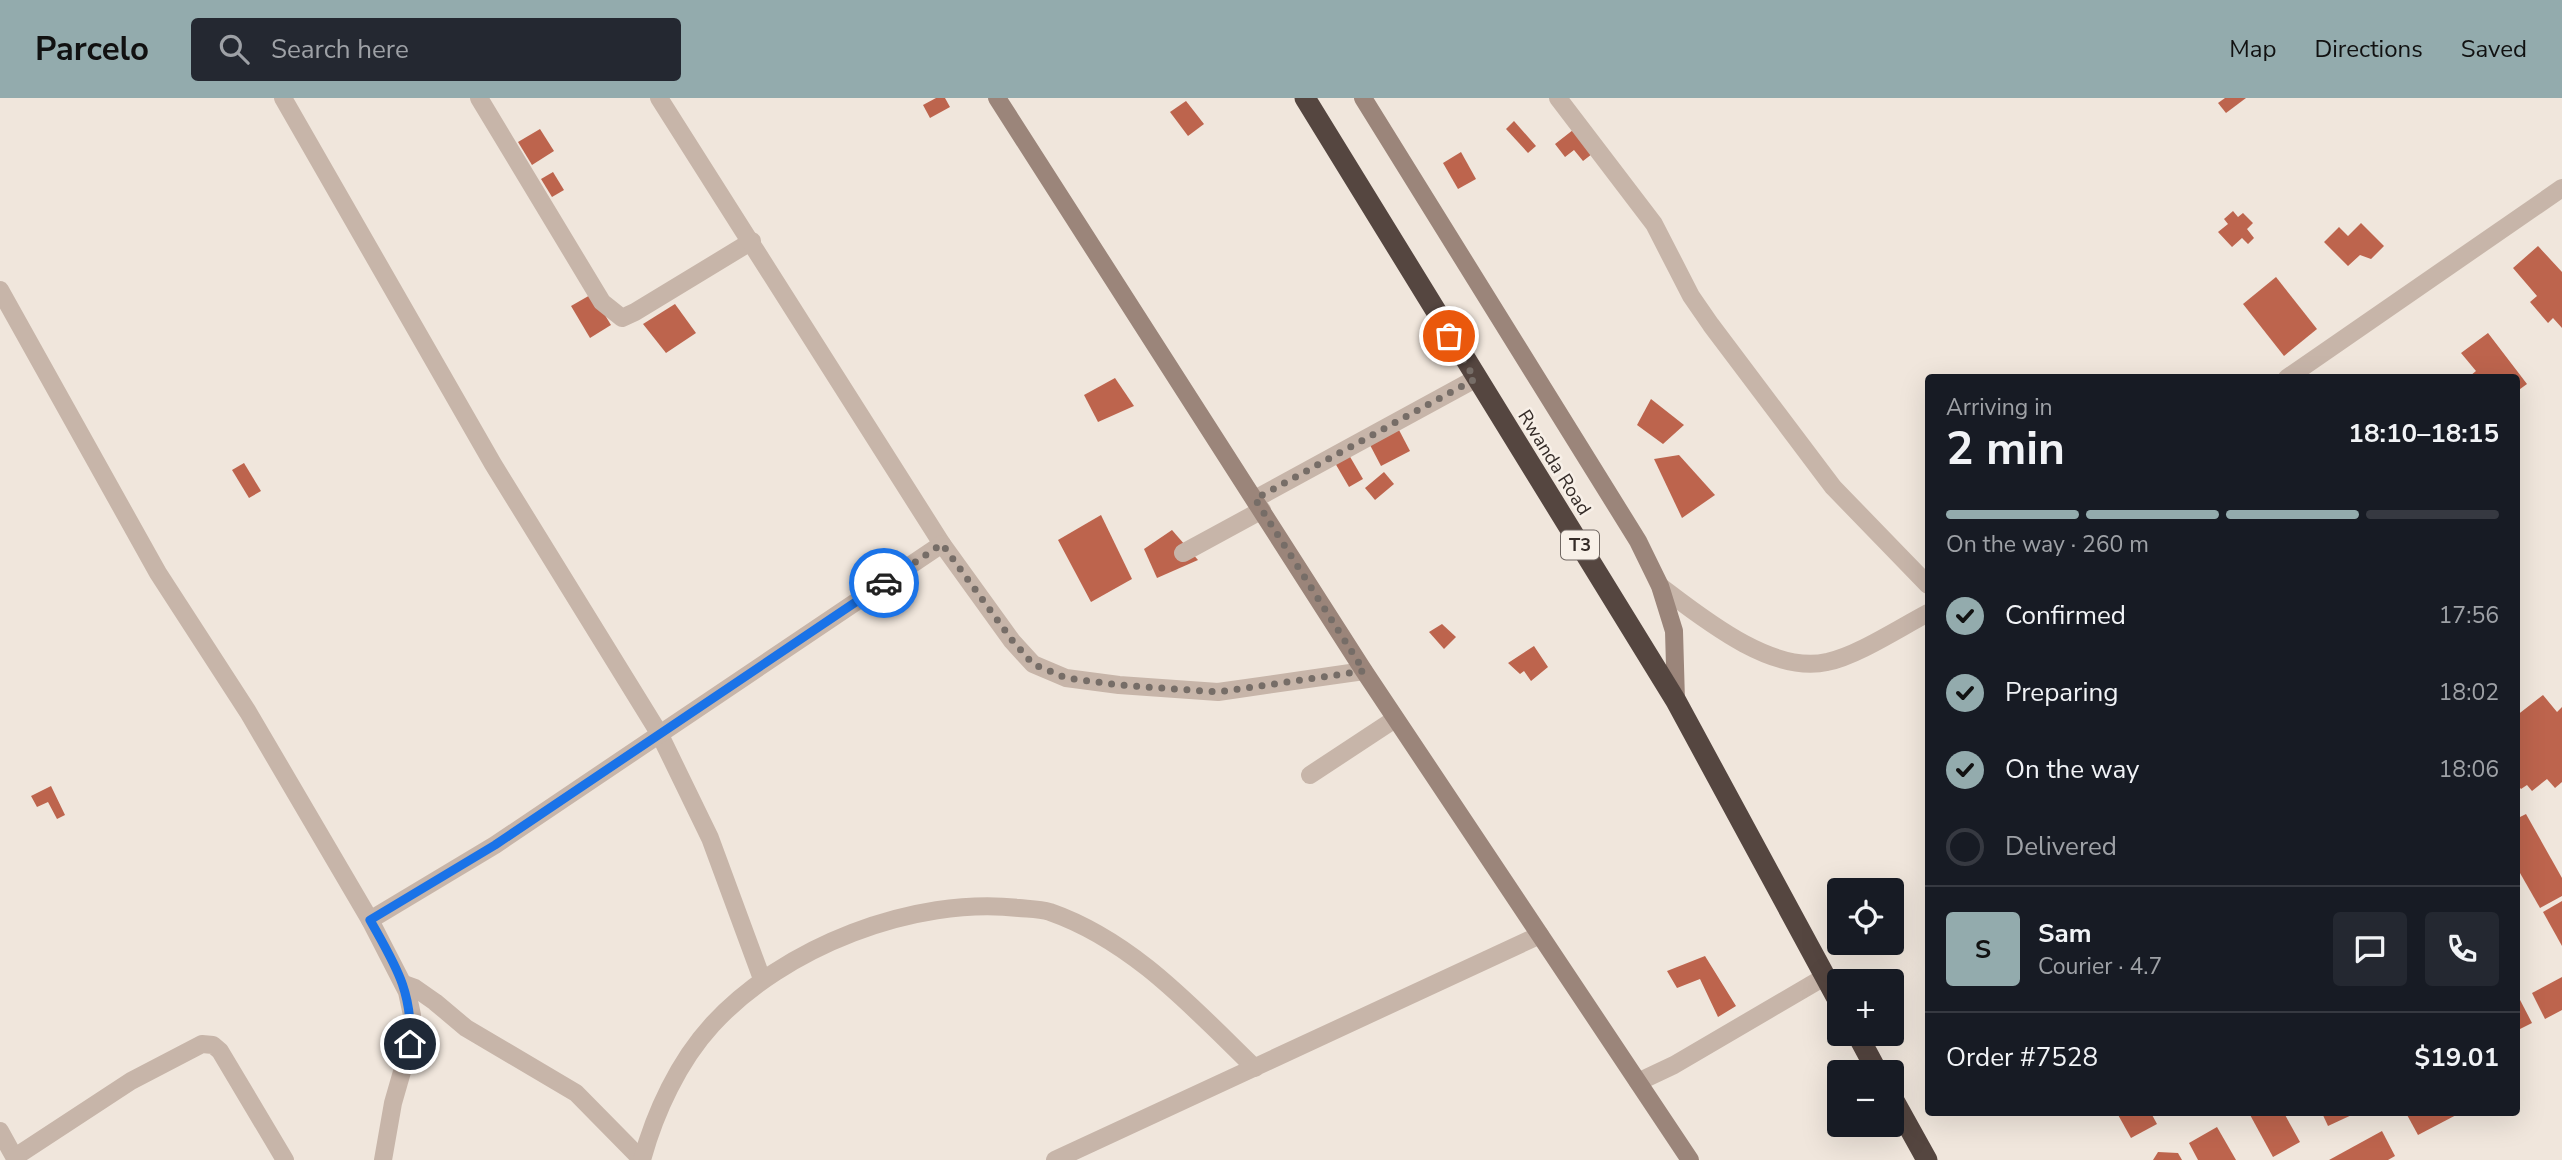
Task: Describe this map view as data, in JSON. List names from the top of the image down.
{
  "streets": {
    "highway": ["Rwanda Road", "T3"]
  },
  "page": {
    "header": "Parcelo",
    "search": "Search here",
    "nav": ["Map", "Directions", "Saved"],
    "heading": ["2 min", "Arriving in", "18:10–18:15"],
    "panel": [
      "Sam",
      "Courier · 4.7",
      "Order #7528",
      "$19.01"
    ],
    "bar": "On the way · 260 m",
    "list": [
      ["Confirmed", "17:56"],
      ["Preparing", "18:02"],
      ["On the way", "18:06"],
      "Delivered"
    ],
    "map_buttons": ["+", "−"],
    "round": "S"
  }
}
